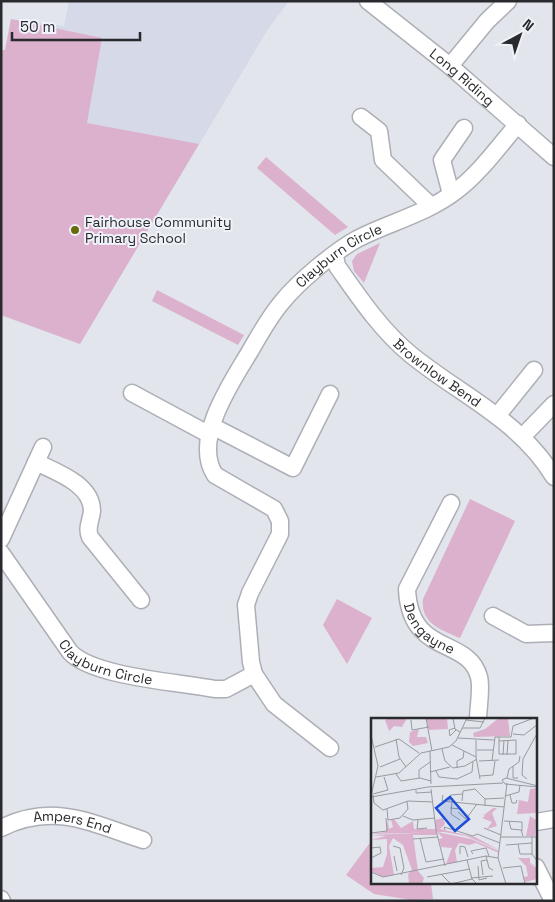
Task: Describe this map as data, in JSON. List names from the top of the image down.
{
  "streets": {
    "street": [
      "Long Riding",
      "Clayburn Circle",
      "Brownlow Bend",
      "Dengayne",
      "Ampers End"
    ]
  },
  "crossings": [
    ["Long Riding", "Clayburn Circle"],
    ["Clayburn Circle", "Brownlow Bend"]
  ],
  "places": ["Fairhouse Community Primary School"],
  "scale_bar": "50 m",
  "north": "top right"
}
